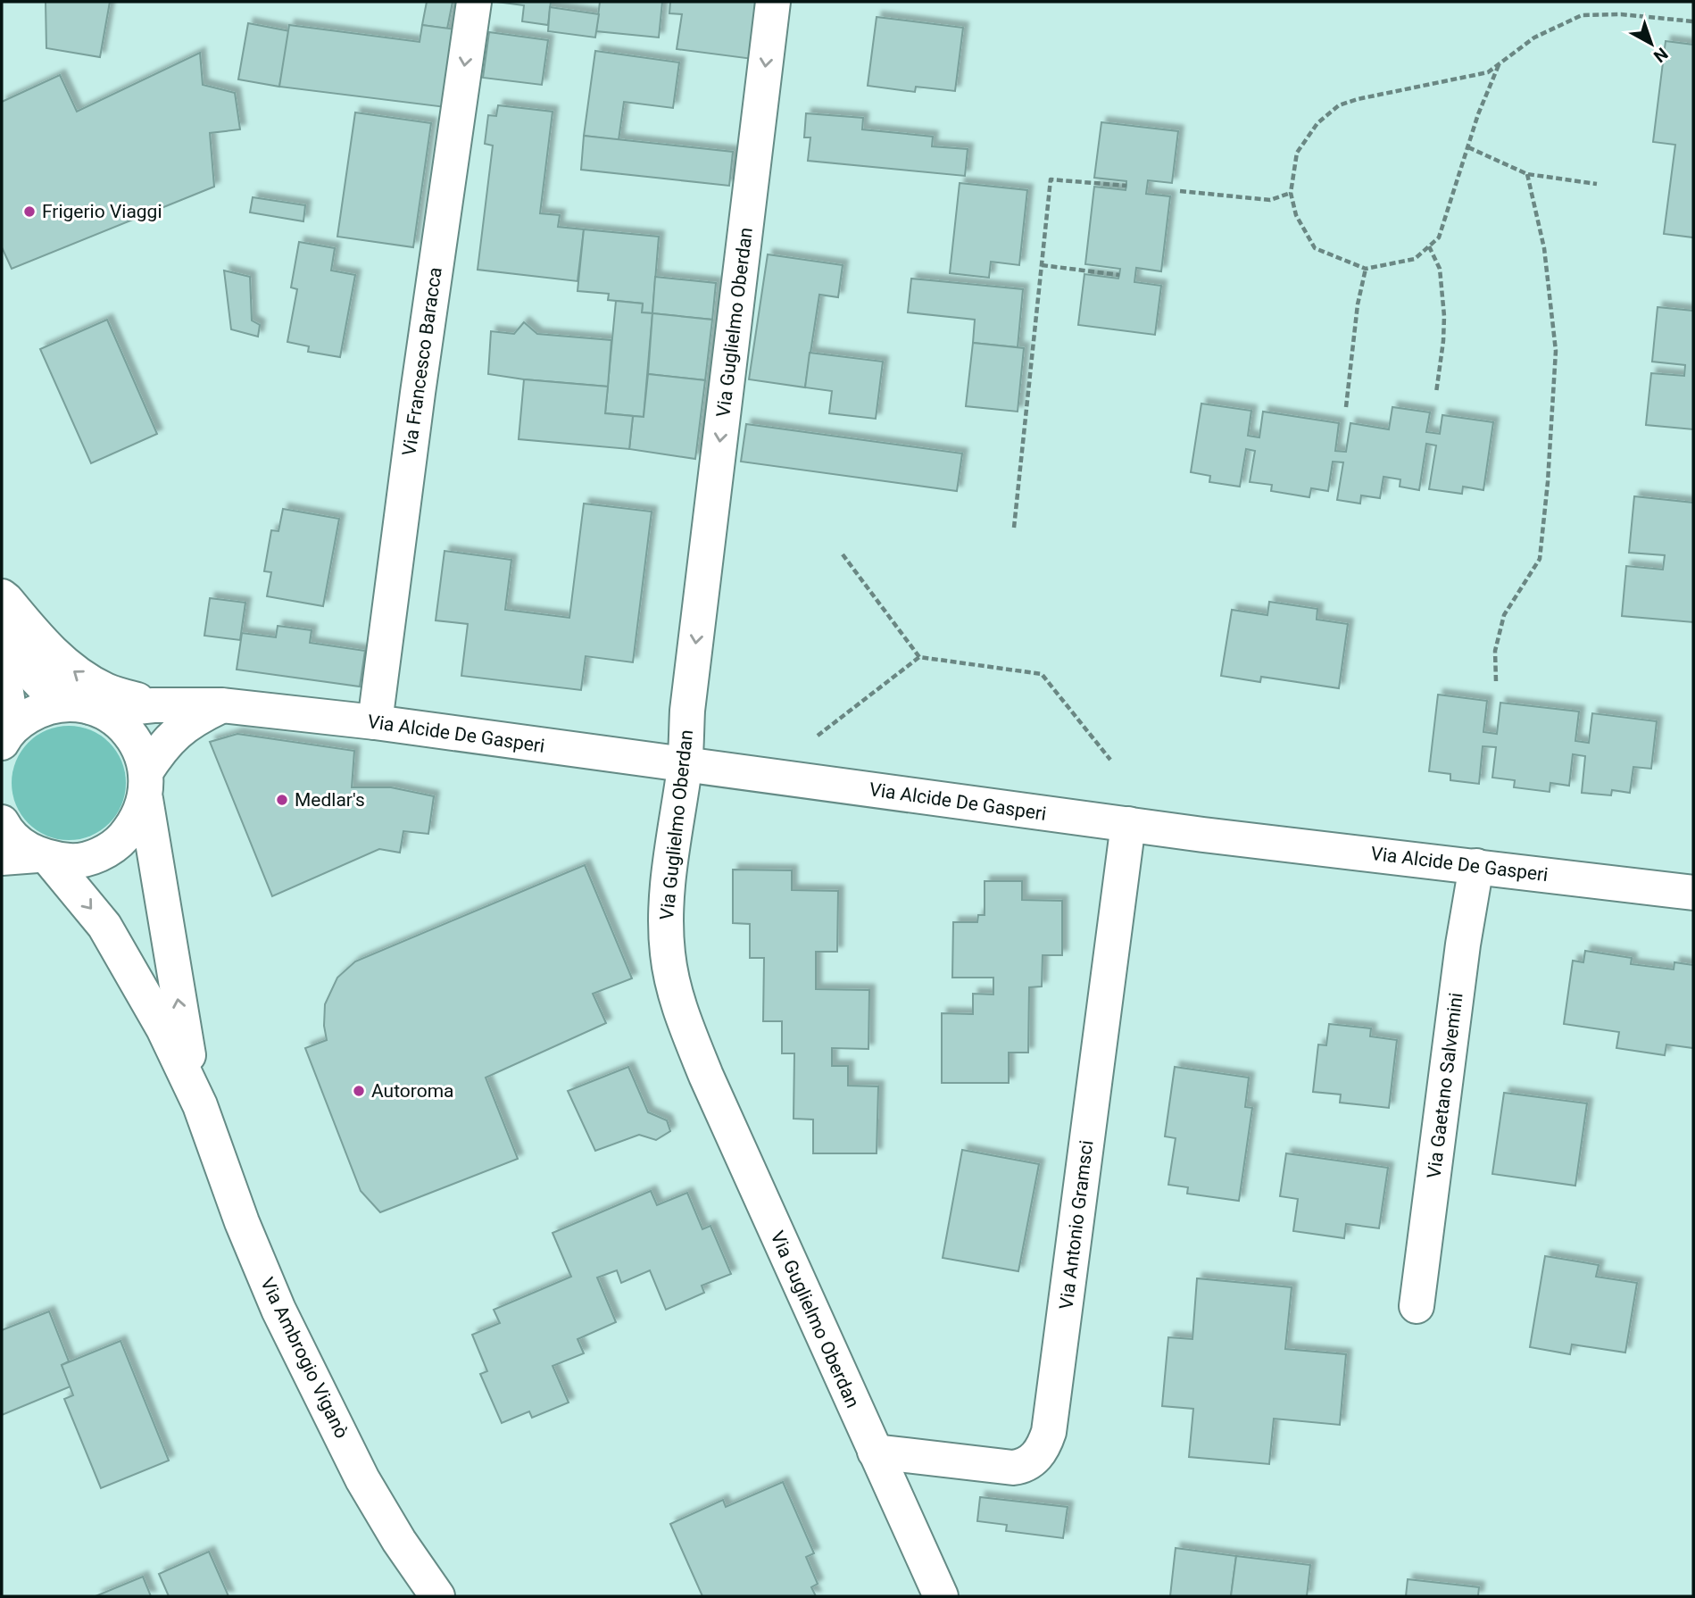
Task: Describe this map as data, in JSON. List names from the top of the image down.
{
  "streets": {
    "street": [
      "Via Guglielmo Oberdan",
      "Via Francesco Baracca",
      "Via Alcide De Gasperi",
      "Via Gaetano Salvemini",
      "Via Antonio Gramsci",
      "Via Ambrogio Viganò"
    ]
  },
  "crossings": [
    ["Via Guglielmo Oberdan", "Via Alcide De Gasperi"],
    ["Via Guglielmo Oberdan", "Via Antonio Gramsci"],
    ["Via Francesco Baracca", "Via Alcide De Gasperi"],
    ["Via Alcide De Gasperi", "Via Gaetano Salvemini"],
    ["Via Alcide De Gasperi", "Via Antonio Gramsci"],
    ["Via Alcide De Gasperi", "Via Ambrogio Viganò"]
  ],
  "one_way": ["Via Guglielmo Oberdan", "Via Francesco Baracca"],
  "places": ["Frigerio Viaggi", "Medlar's", "Autoroma"],
  "north": "bottom right"
}
